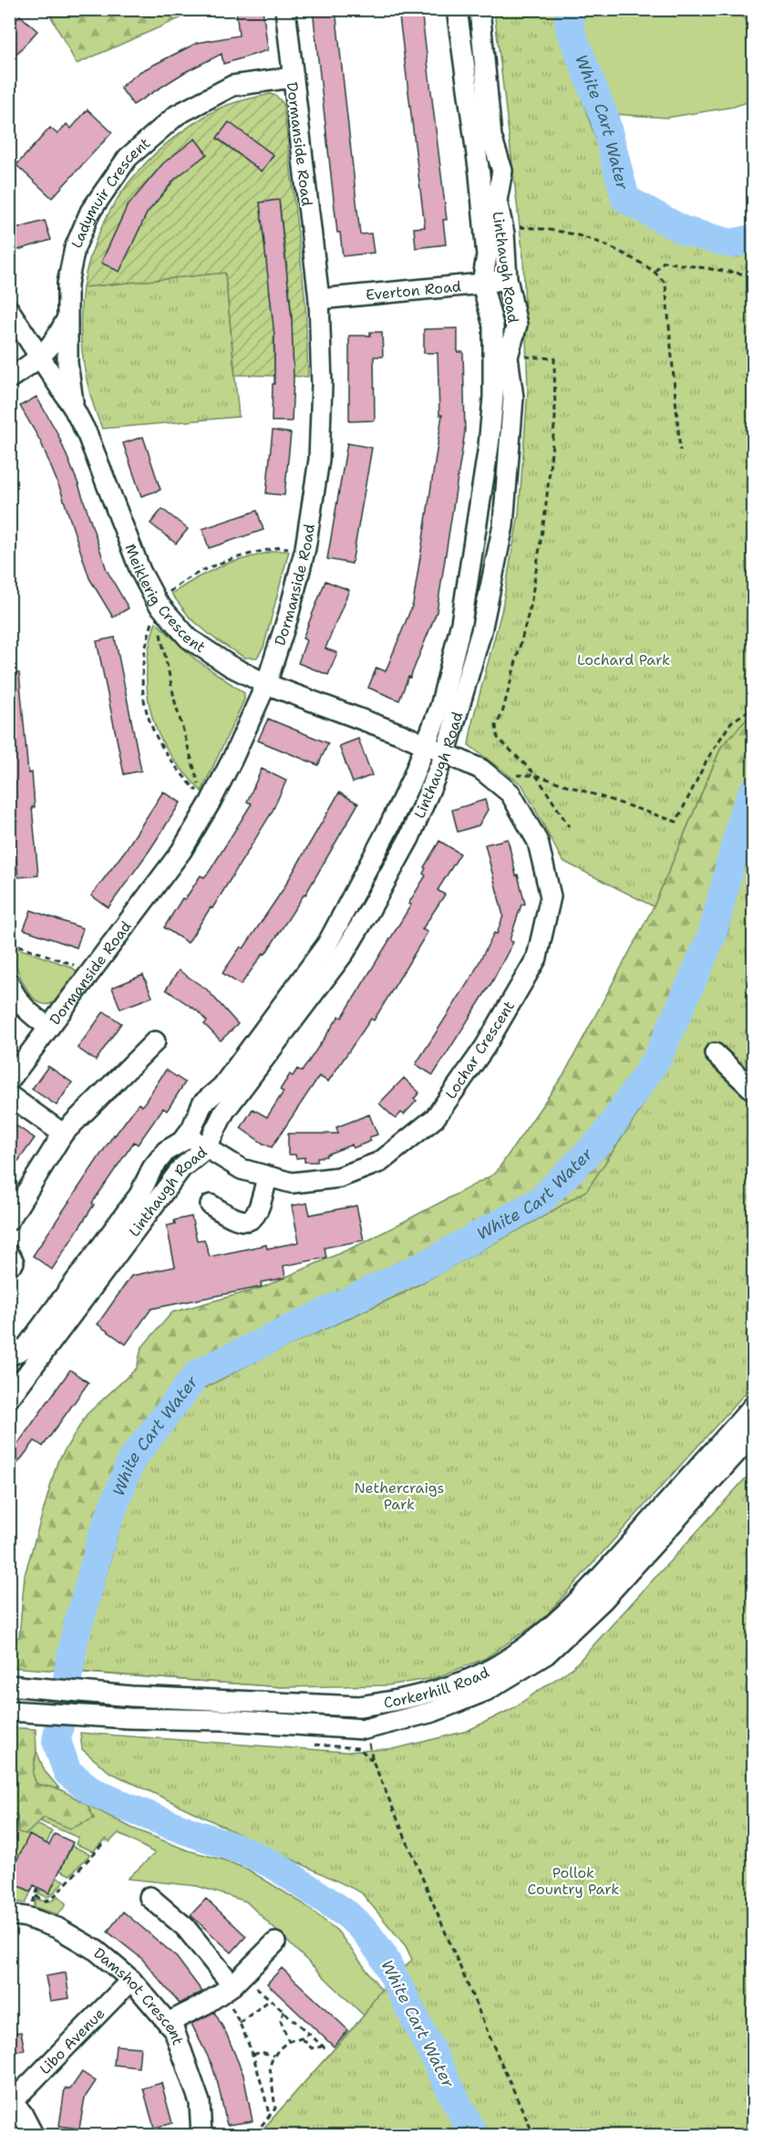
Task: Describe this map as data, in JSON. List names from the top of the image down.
{
  "streets": {
    "street": [
      "Dormanside Road",
      "Ladymuir Crescent",
      "Linthaugh Road",
      "Everton Road",
      "Meiklerig Crescent",
      "Lochar Crescent",
      "Corkerhill Road",
      "Damshot Crescent",
      "Libo Avenue"
    ]
  },
  "crossings": [
    ["Dormanside Road", "Ladymuir Crescent"],
    ["Dormanside Road", "Everton Road"],
    ["Dormanside Road", "Meiklerig Crescent"],
    ["Ladymuir Crescent", "Meiklerig Crescent"],
    ["Linthaugh Road", "Everton Road"],
    ["Linthaugh Road", "Meiklerig Crescent"],
    ["Linthaugh Road", "Lochar Crescent"],
    ["Meiklerig Crescent", "Lochar Crescent"],
    ["Damshot Crescent", "Libo Avenue"]
  ],
  "water": ["White Cart Water"],
  "parks": ["Lochard Park", "Nethercraigs Park", "Pollok Country Park"]
}
